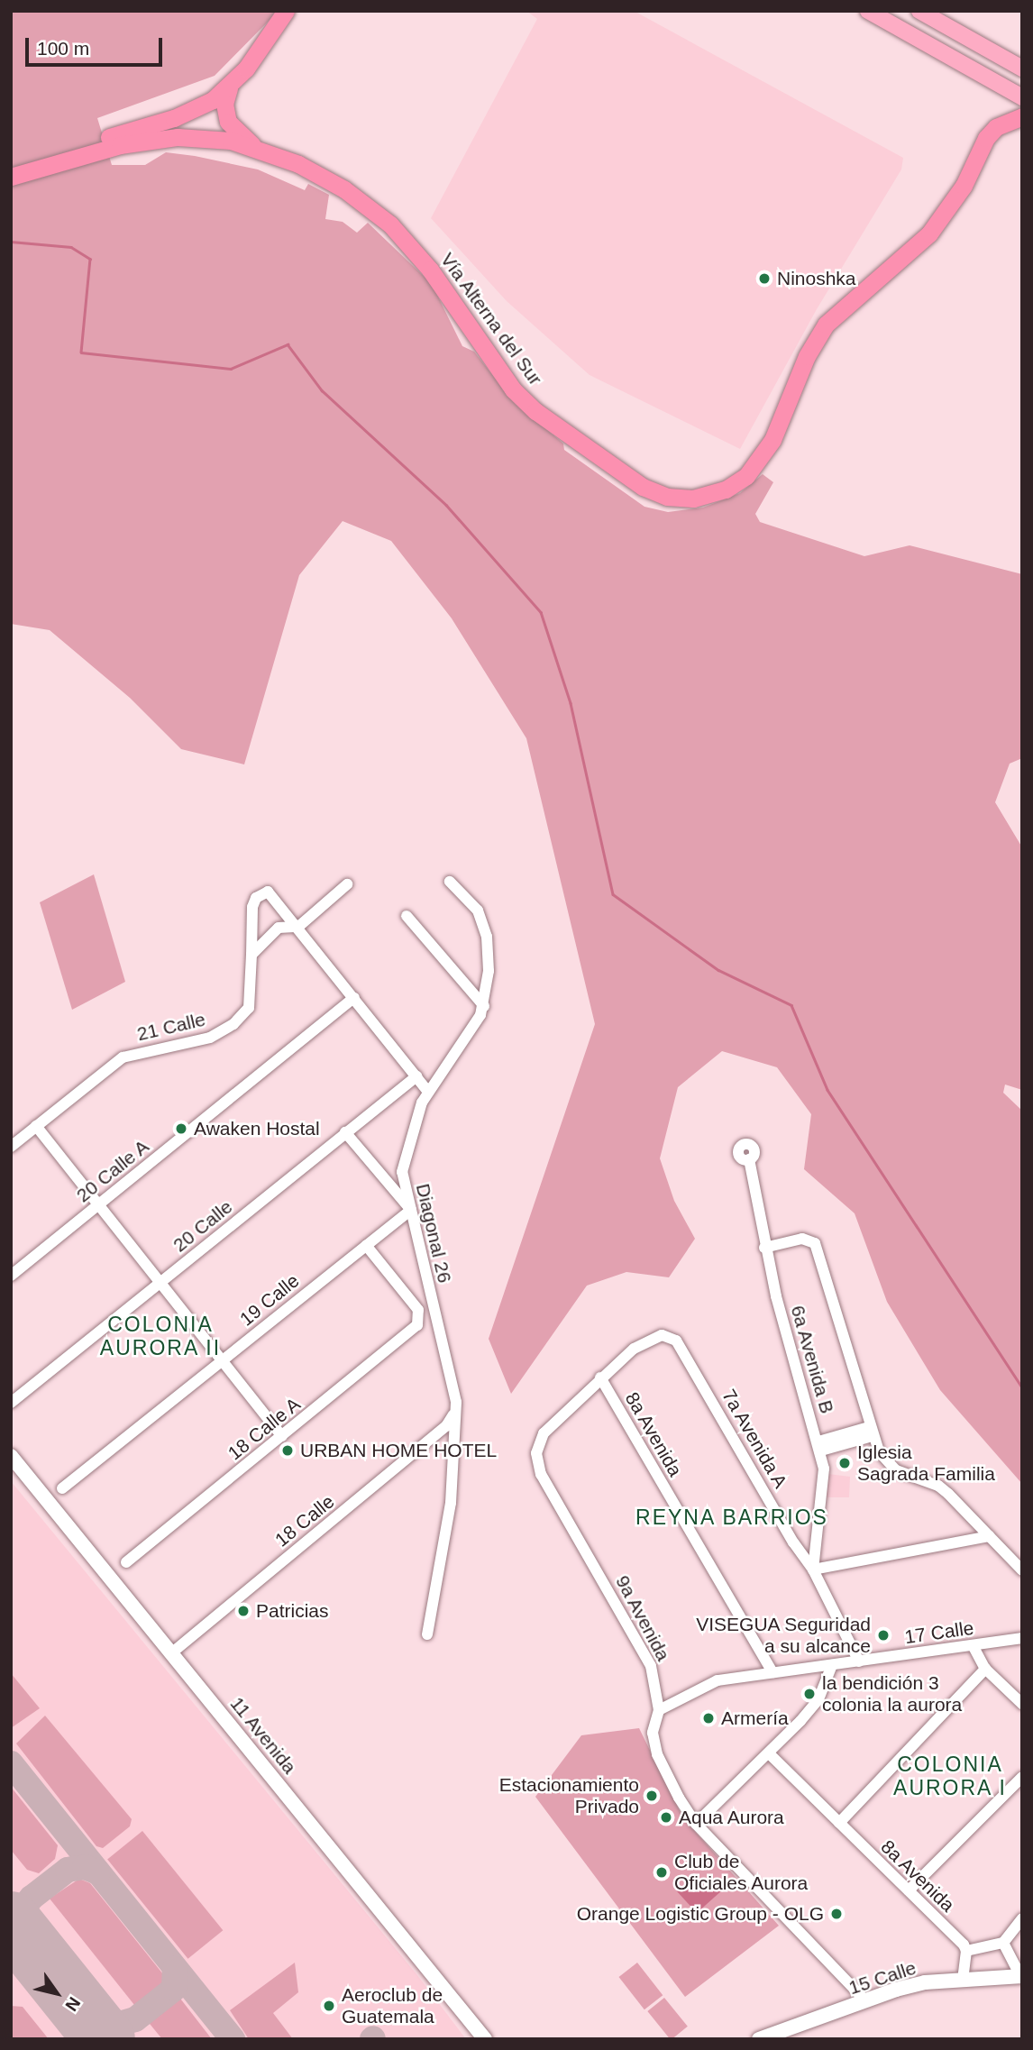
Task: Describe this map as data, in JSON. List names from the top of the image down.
{
  "streets": {
    "highway": ["Vía Alterna del Sur"],
    "main road": ["11 Avenida", "15 Calle"],
    "street": [
      "21 Calle",
      "20 Calle A",
      "20 Calle",
      "Diagonal 26",
      "19 Calle",
      "6a Avenida B",
      "18 Calle A",
      "8a Avenida",
      "7a Avenida A",
      "18 Calle",
      "9a Avenida",
      "17 Calle"
    ]
  },
  "crossings": [
    ["Diagonal 26", "19 Calle"],
    ["Diagonal 26", "18 Calle"],
    ["19 Calle", "18 Calle A"],
    ["6a Avenida B", "7a Avenida A"],
    ["8a Avenida", "7a Avenida A"],
    ["8a Avenida", "9a Avenida"],
    ["8a Avenida", "17 Calle"],
    ["7a Avenida A", "9a Avenida"],
    ["7a Avenida A", "17 Calle"],
    ["18 Calle", "11 Avenida"],
    ["9a Avenida", "17 Calle"],
    ["9a Avenida", "15 Calle"]
  ],
  "districts": ["COLONIA AURORA II", "REYNA BARRIOS", "COLONIA AURORA I"],
  "places": [
    "Ninoshka",
    "Awaken Hostal",
    "URBAN HOME HOTEL",
    "Iglesia Sagrada Familia",
    "Patricias",
    "VISEGUA Seguridad a su alcance",
    "la bendición 3 colonia la aurora",
    "Armería",
    "Estacionamiento Privado",
    "Aqua Aurora",
    "Club de Oficiales Aurora",
    "Orange Logistic Group - OLG",
    "Aeroclub de Guatemala"
  ],
  "scale_bar": "100 m",
  "north": "bottom right"
}
